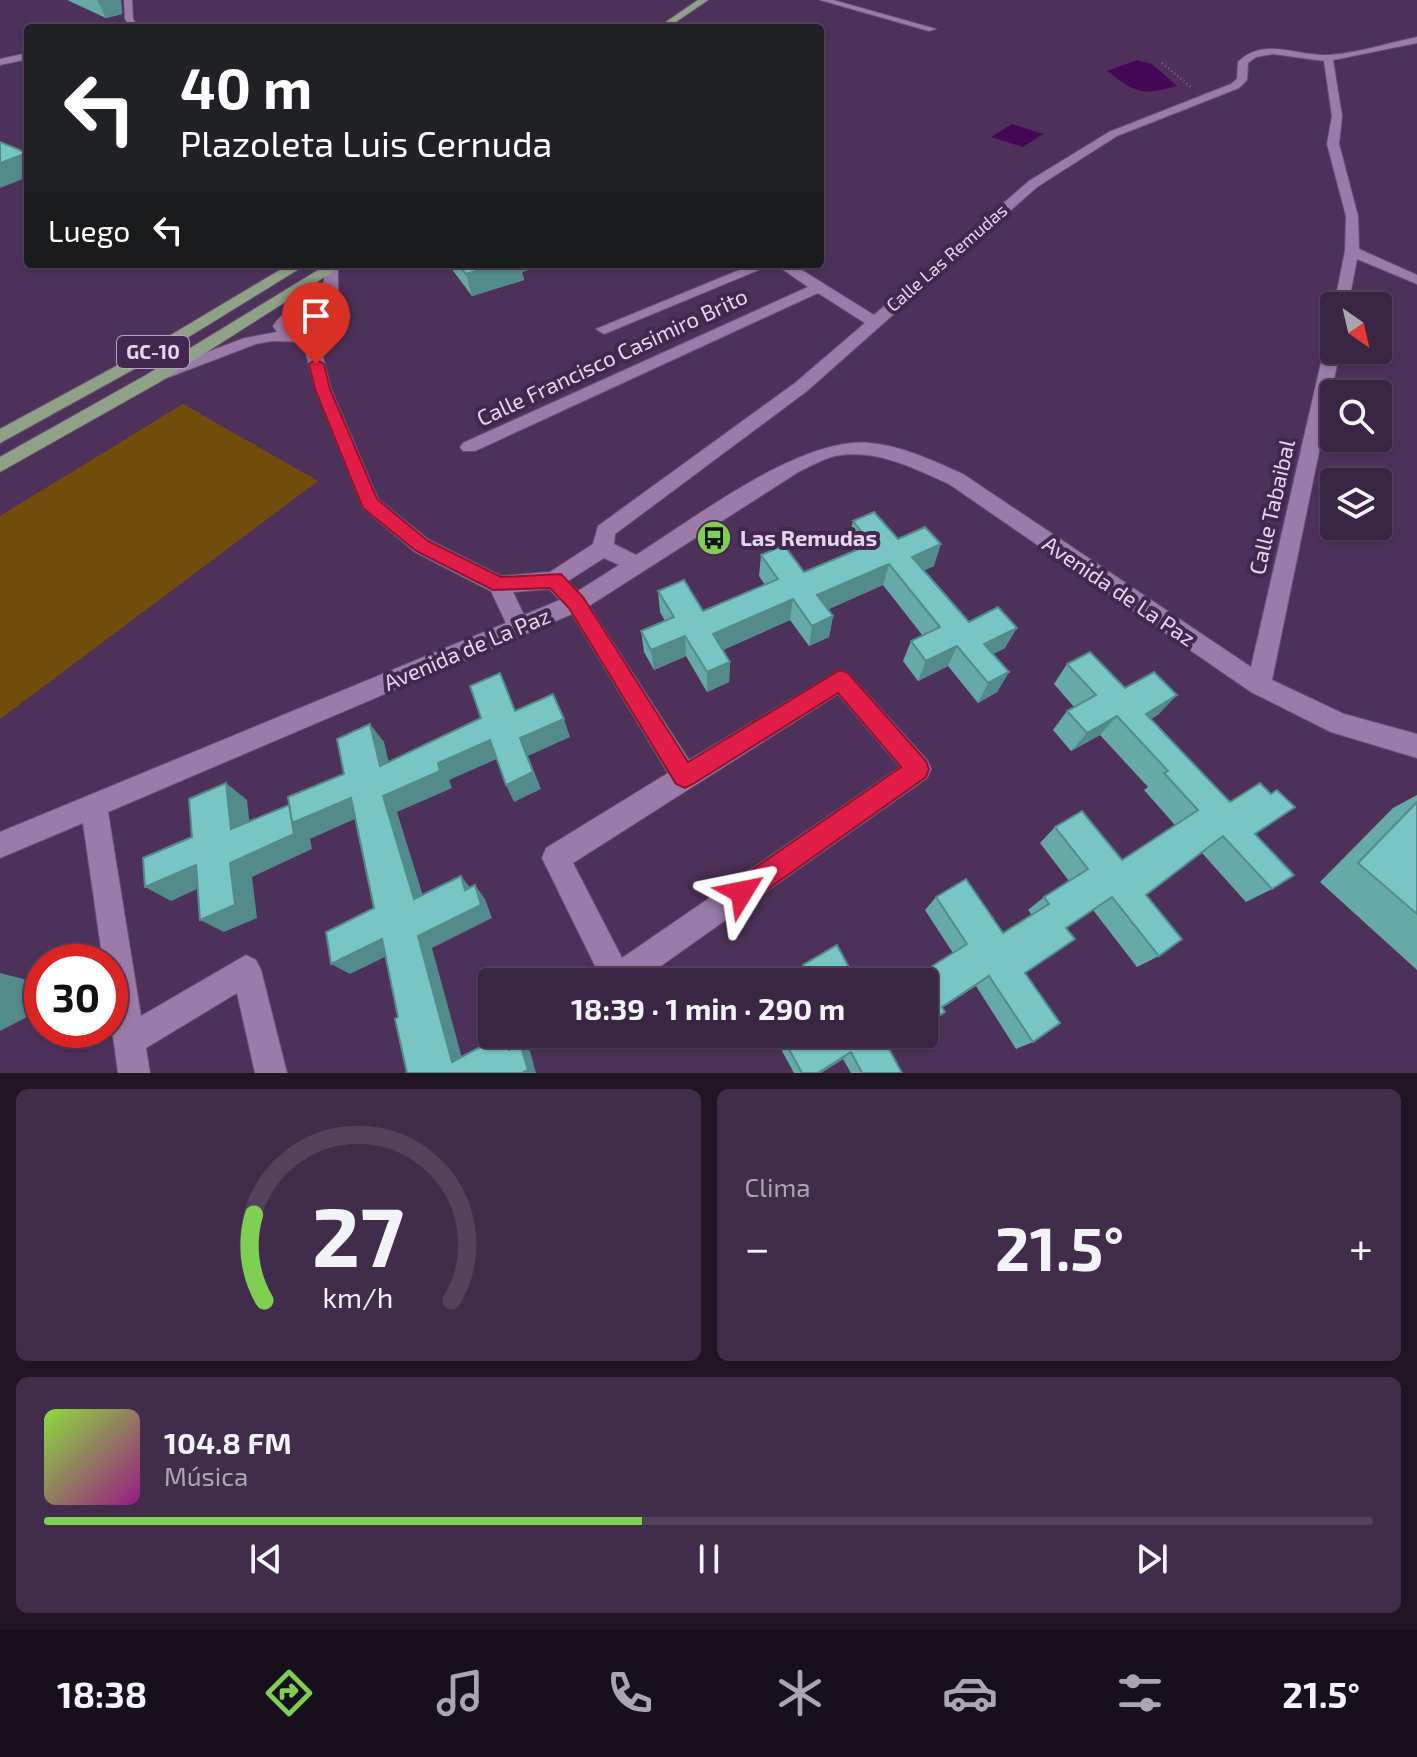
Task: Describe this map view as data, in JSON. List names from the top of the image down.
{
  "streets": {
    "main road": ["GC-10"],
    "street": [
      "Calle Las Remudas",
      "Calle Francisco Casimiro Brito",
      "Calle Tabaibal",
      "Avenida de La Paz"
    ]
  },
  "crossings": [
    ["Calle Tabaibal", "Avenida de La Paz"]
  ],
  "places": {
    "bus stop": ["Las Remudas"]
  },
  "north": "bottom right",
  "page": {
    "turn": ["40 m", "Plazoleta Luis Cernuda"],
    "then": "Luego",
    "limit": "30",
    "trip": "18:39 · 1 min · 290 m",
    "tile": "Clima",
    "heat": ["−", "21.5°", "+"],
    "song": ["104.8 FM", "Música"],
    "tabs": ["18:38", "21.5°"],
    "gauge": ["27", "km/h"]
  }
}
